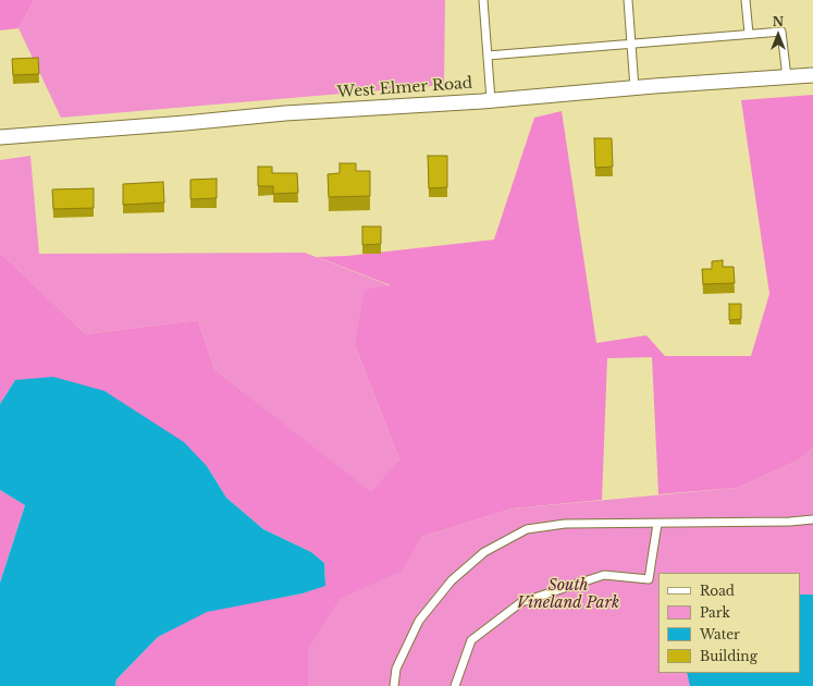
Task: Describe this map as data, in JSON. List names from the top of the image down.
{
  "streets": {
    "street": ["West Elmer Road"]
  },
  "parks": ["South Vineland Park"],
  "legend": [
    "Road",
    "Park",
    "Water",
    "Building"
  ],
  "north": "top"
}
